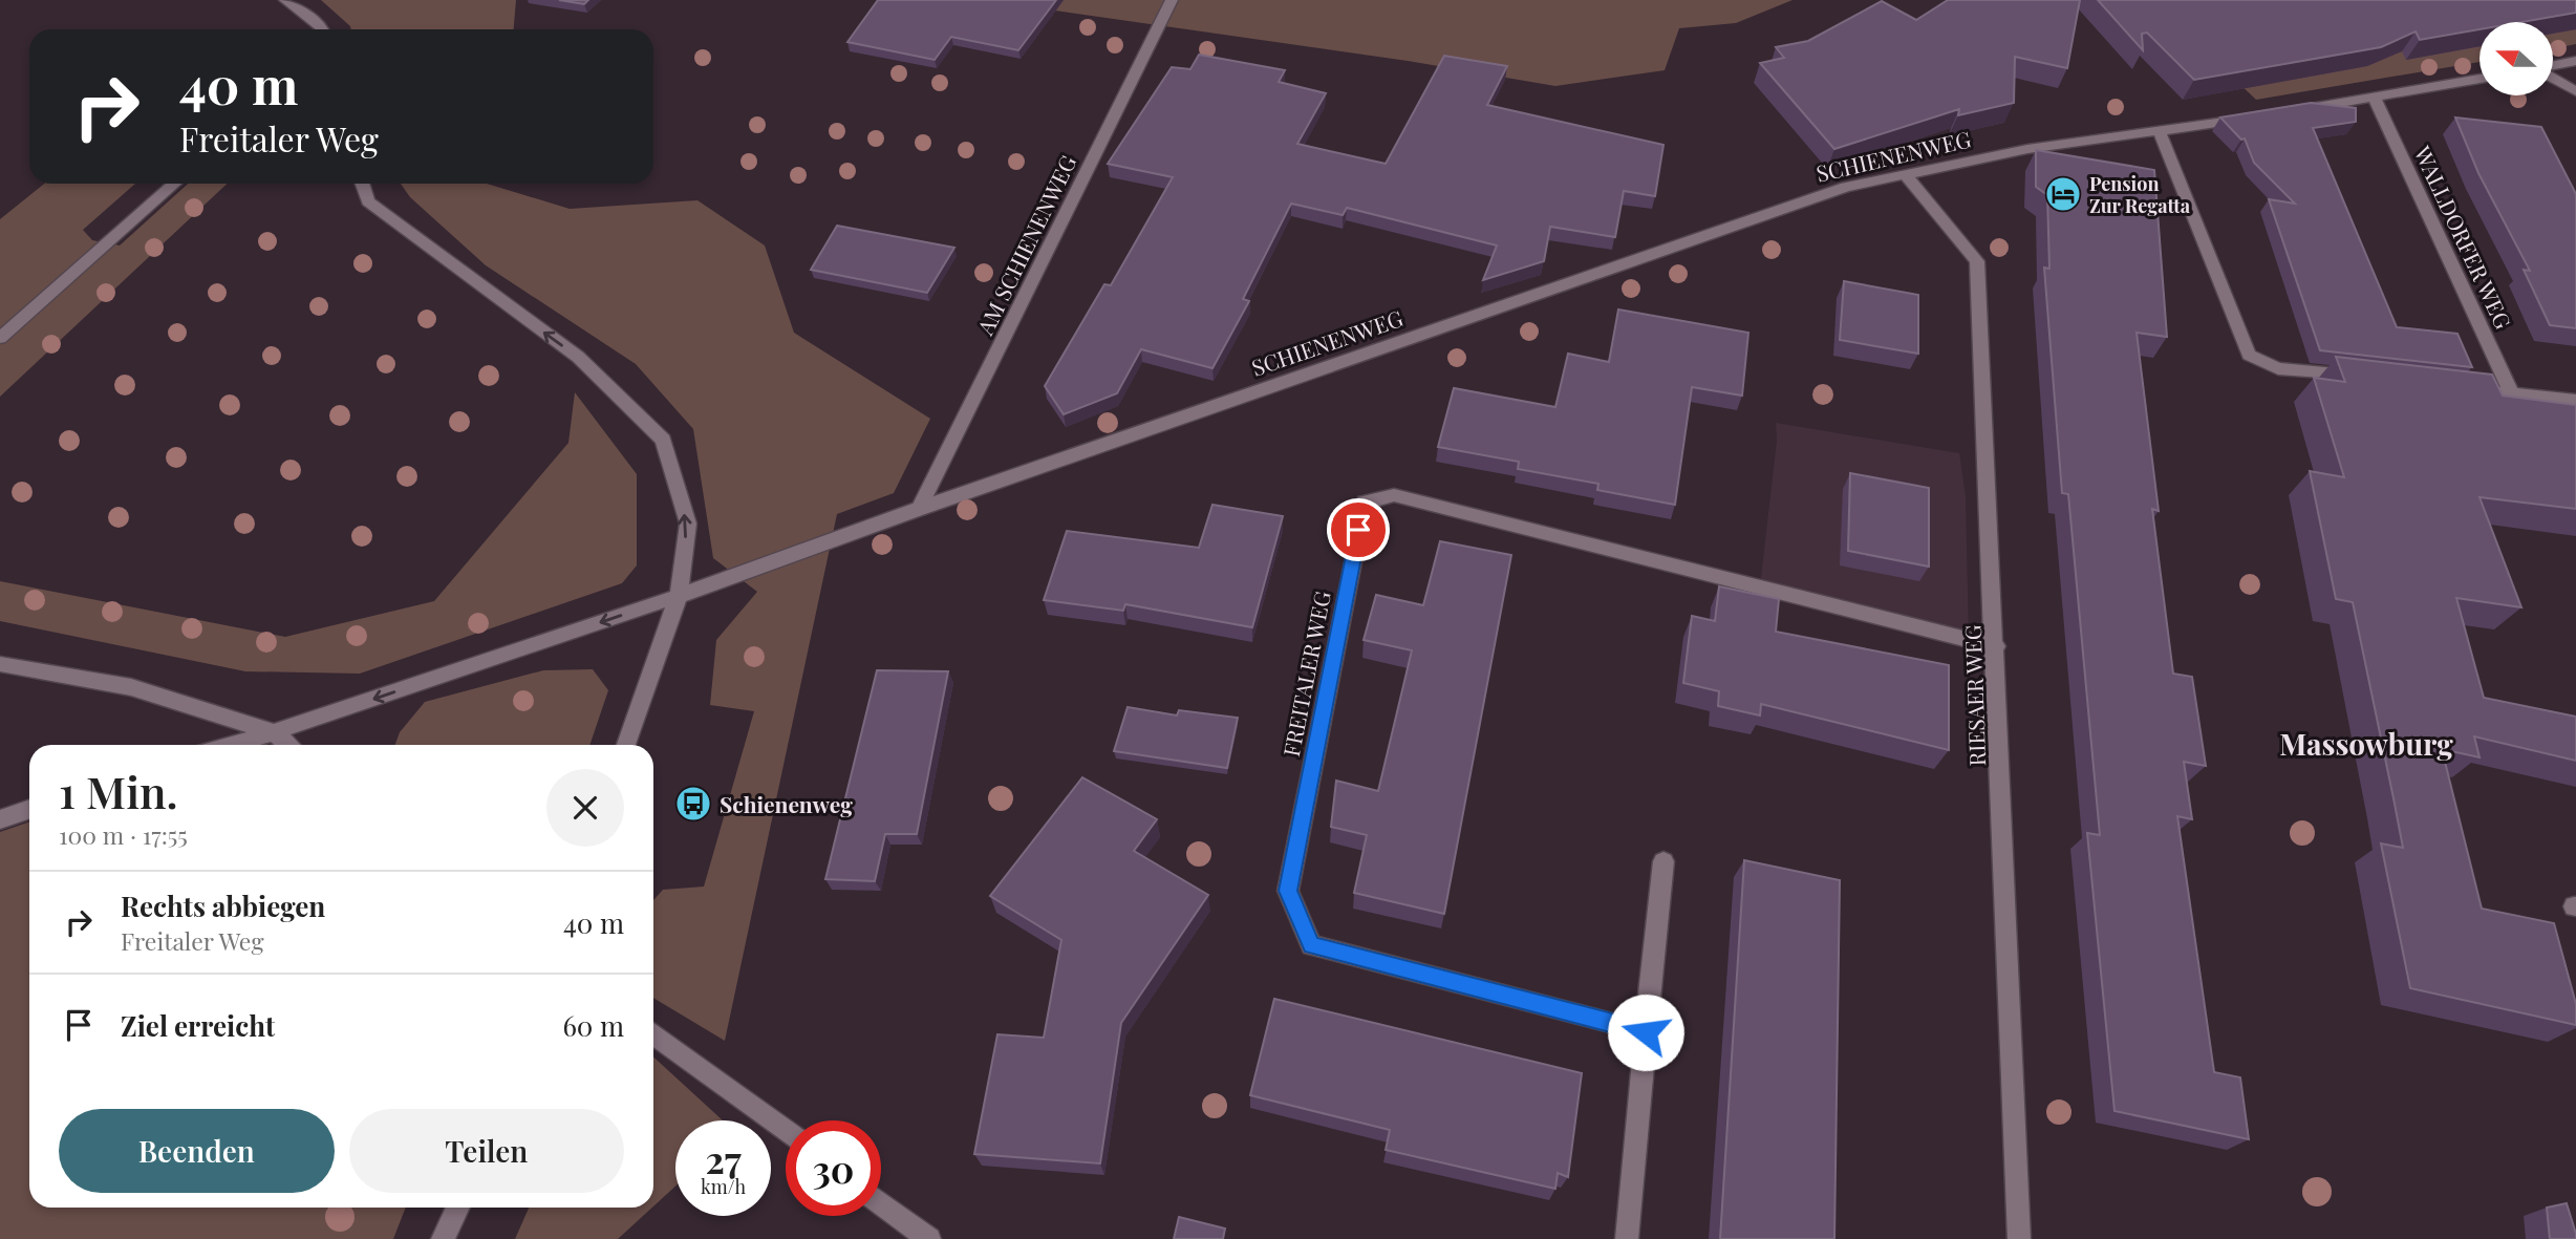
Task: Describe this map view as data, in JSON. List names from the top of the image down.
{
  "streets": {
    "street": [
      "SCHIENENWEG",
      "WALLDORFER WEG",
      "AM SCHIENENWEG",
      "FREITALER WEG",
      "RIESAER WEG"
    ]
  },
  "crossings": [
    ["SCHIENENWEG", "AM SCHIENENWEG"],
    ["SCHIENENWEG", "RIESAER WEG"],
    ["FREITALER WEG", "RIESAER WEG"]
  ],
  "districts": ["Massowburg"],
  "places": {
    "hotel": ["Pension Zur Regatta"],
    "bus stop": ["Schienenweg"]
  },
  "north": "left",
  "page": {
    "turn": ["40 m", "Freitaler Weg"],
    "heading": ["1 Min.", "100 m · 17:55"],
    "list": [
      {
        "name": "Rechts abbiegen",
        "note": "Freitaler Weg",
        "value": "40 m"
      },
      {
        "name": "Ziel erreicht",
        "value": "60 m"
      }
    ],
    "buttons": ["Beenden", "Teilen"],
    "speed": "27 km/h",
    "limit": "30"
  }
}
